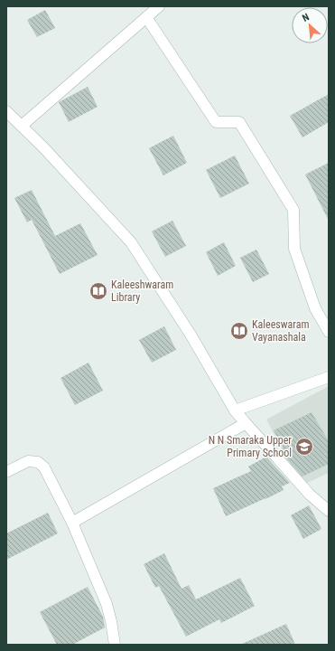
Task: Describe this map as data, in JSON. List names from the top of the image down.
{
  "places": {
    "library": ["Kaleeshwaram Library", "Kaleeswaram Vayanashala"],
    "school or university": ["N N Smaraka Upper Primary School"]
  },
  "north": "top left"
}
